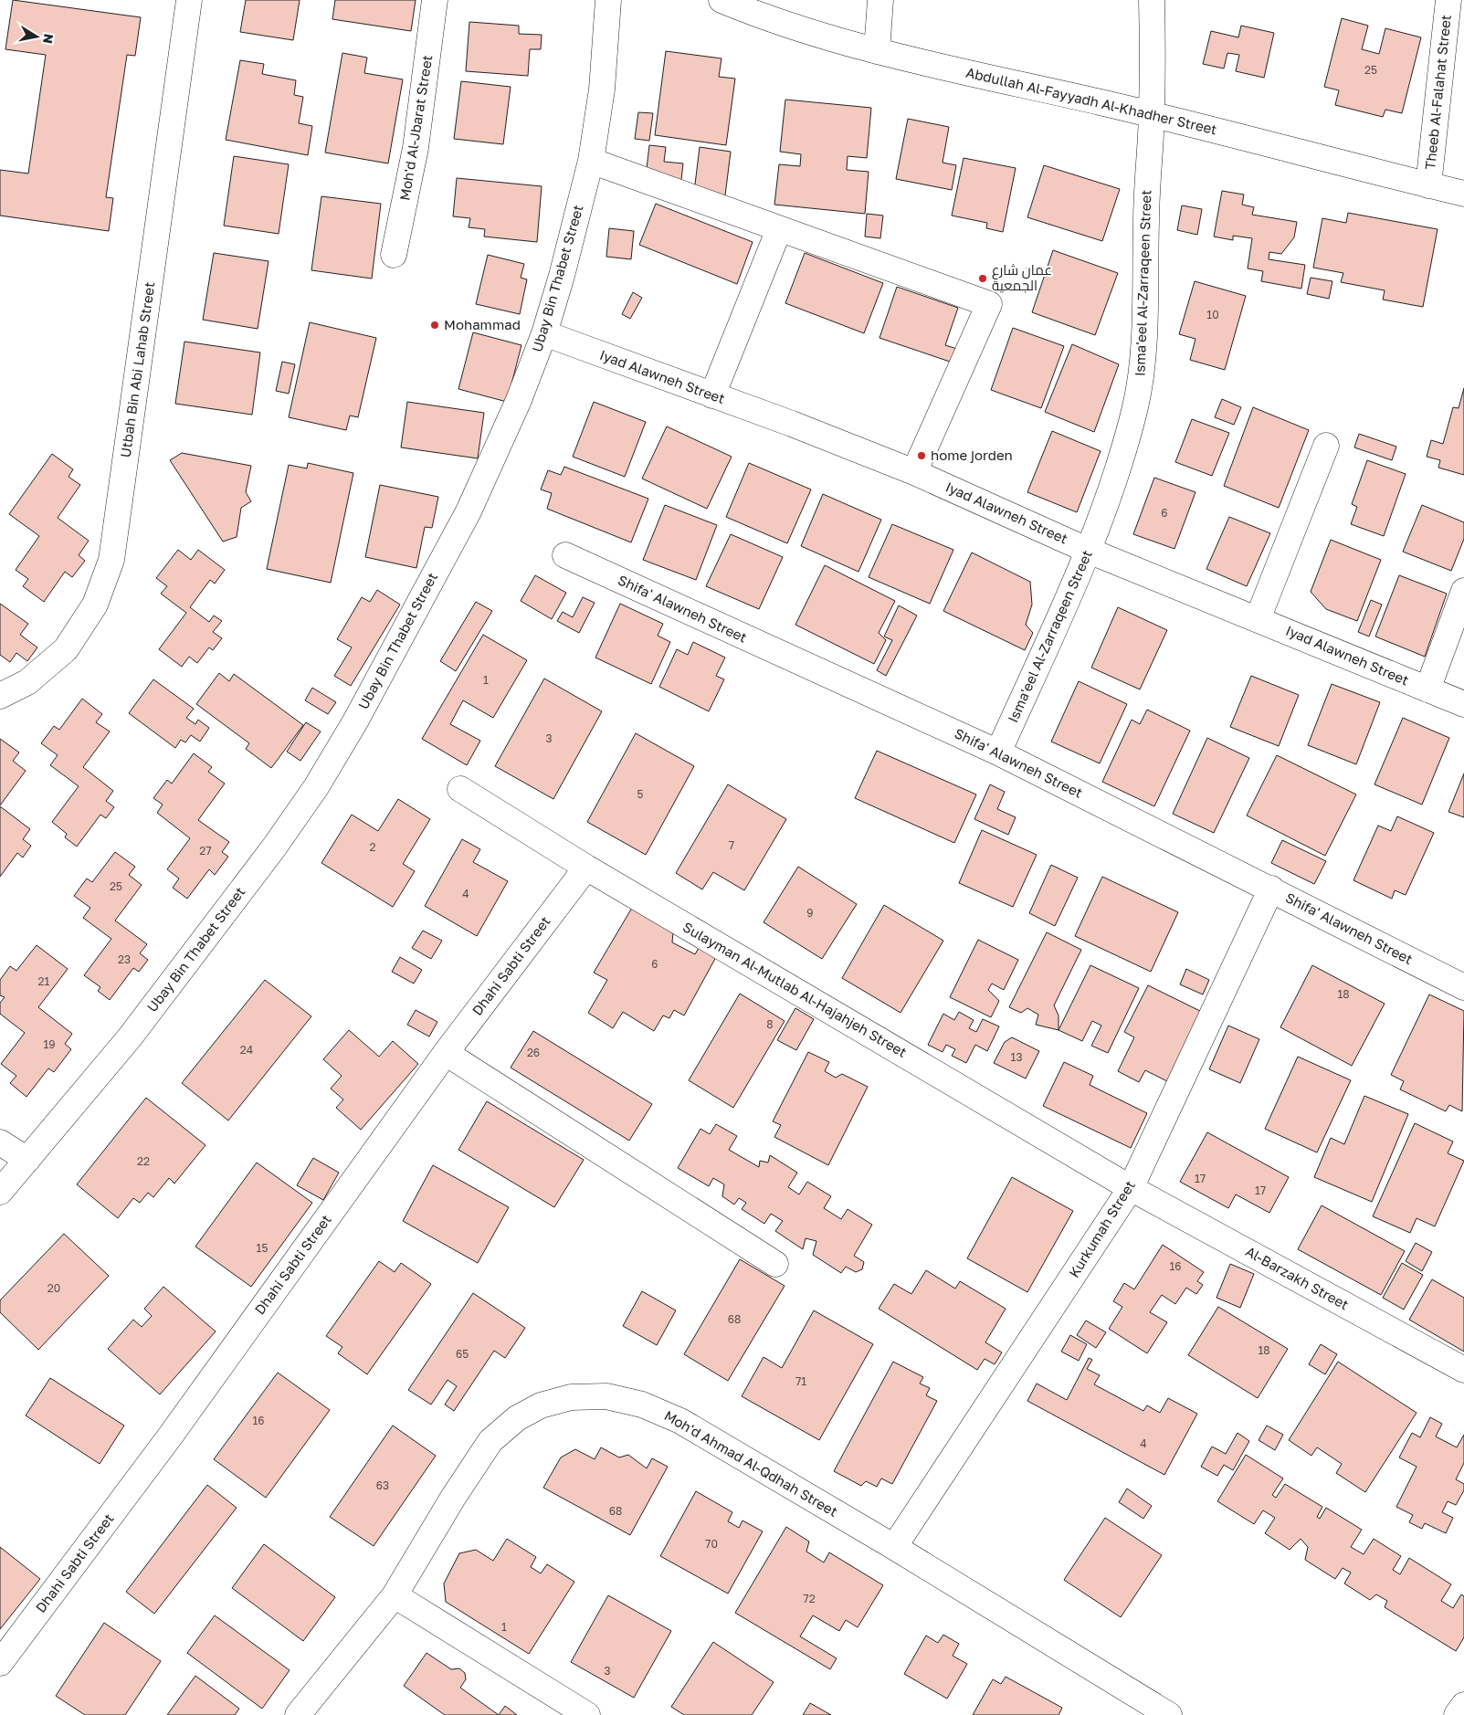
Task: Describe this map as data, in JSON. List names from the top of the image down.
{
  "streets": {
    "street": [
      "Theeb Al-Falahat Street",
      "Abdullah Al-Fayyadh Al-Khadher Street",
      "Moh'd Al-Jbarat Street",
      "Ubay Bin Thabet Street",
      "Isma'eel Al-Zarraqeen Street",
      "Utbah Bin Abi Lahab Street",
      "Iyad Alawneh Street",
      "Shifa' Alawneh Street",
      "Dhahi Sabti Street",
      "Sulayman Al-Mutlab Al-Hajahjeh Street",
      "Kurkumah Street",
      "Al-Barzakh Street",
      "Moh'd Ahmad Al-Qdhah Street"
    ]
  },
  "crossings": [
    ["Theeb Al-Falahat Street", "Abdullah Al-Fayyadh Al-Khadher Street"],
    ["Abdullah Al-Fayyadh Al-Khadher Street", "Isma'eel Al-Zarraqeen Street"],
    ["Ubay Bin Thabet Street", "Iyad Alawneh Street"],
    ["Isma'eel Al-Zarraqeen Street", "Iyad Alawneh Street"],
    ["Isma'eel Al-Zarraqeen Street", "Shifa' Alawneh Street"],
    ["Shifa' Alawneh Street", "Kurkumah Street"],
    ["Dhahi Sabti Street", "Sulayman Al-Mutlab Al-Hajahjeh Street"],
    ["Sulayman Al-Mutlab Al-Hajahjeh Street", "Kurkumah Street"],
    ["Sulayman Al-Mutlab Al-Hajahjeh Street", "Al-Barzakh Street"],
    ["Kurkumah Street", "Al-Barzakh Street"],
    ["Kurkumah Street", "Moh'd Ahmad Al-Qdhah Street"]
  ],
  "places": ["عمان شارع الجمعية", "Mohammad", "home jorden"],
  "house_numbers": [
    "25",
    "10",
    "6",
    "1",
    "3",
    "5",
    "7",
    "2",
    "27",
    "25",
    "4",
    "9",
    "23",
    "6",
    "21",
    "18",
    "8",
    "19",
    "24",
    "26",
    "13",
    "22",
    "17",
    "17",
    "15",
    "16",
    "20",
    "68",
    "18",
    "65",
    "71",
    "16",
    "4",
    "63",
    "68",
    "70",
    "72",
    "1",
    "3"
  ],
  "north": "right"
}
